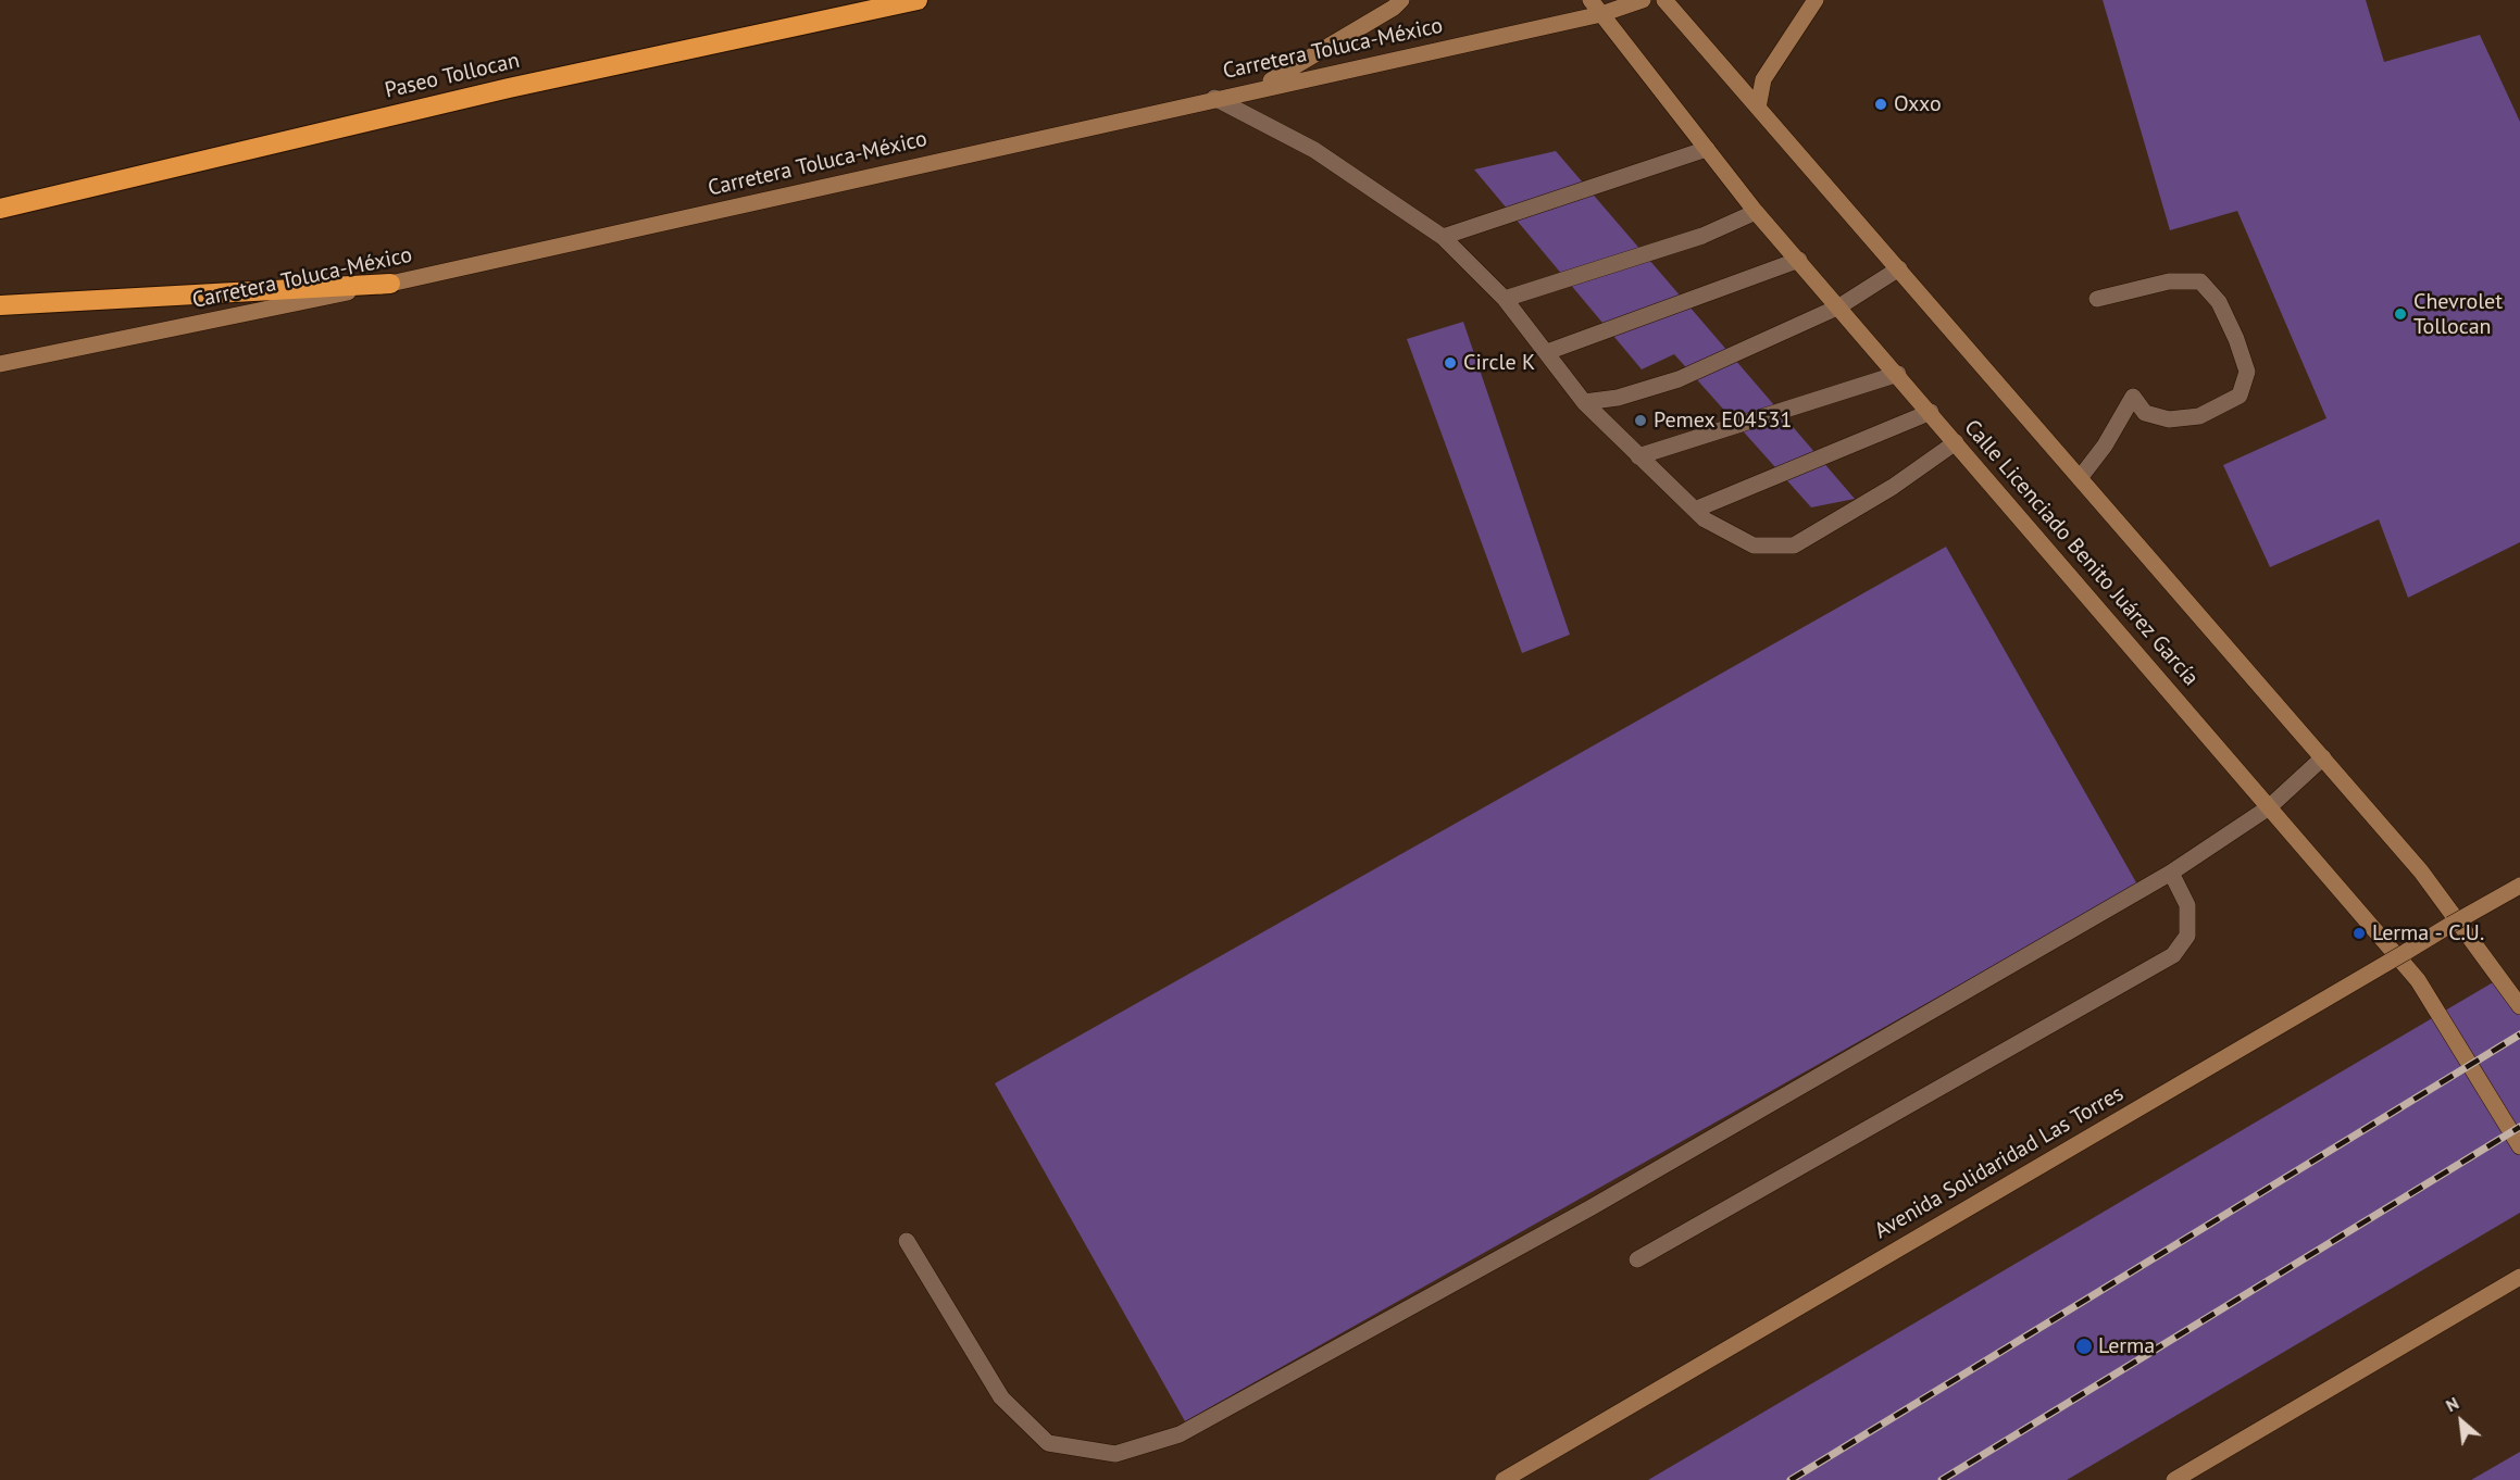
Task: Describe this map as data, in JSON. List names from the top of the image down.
{
  "streets": {
    "highway": ["Paseo Tollocan"],
    "main road": ["Carretera Toluca-México", "Calle Licenciado Benito Juárez García", "Avenida Solidaridad Las Torres"]
  },
  "crossings": [
    ["Carretera Toluca-México", "Calle Licenciado Benito Juárez García"]
  ],
  "places": [
    "Oxxo",
    "Chevrolet Tollocan",
    "Circle K",
    "Pemex E04531",
    "Lerma - C.U.",
    "Lerma"
  ],
  "north": "top left"
}
